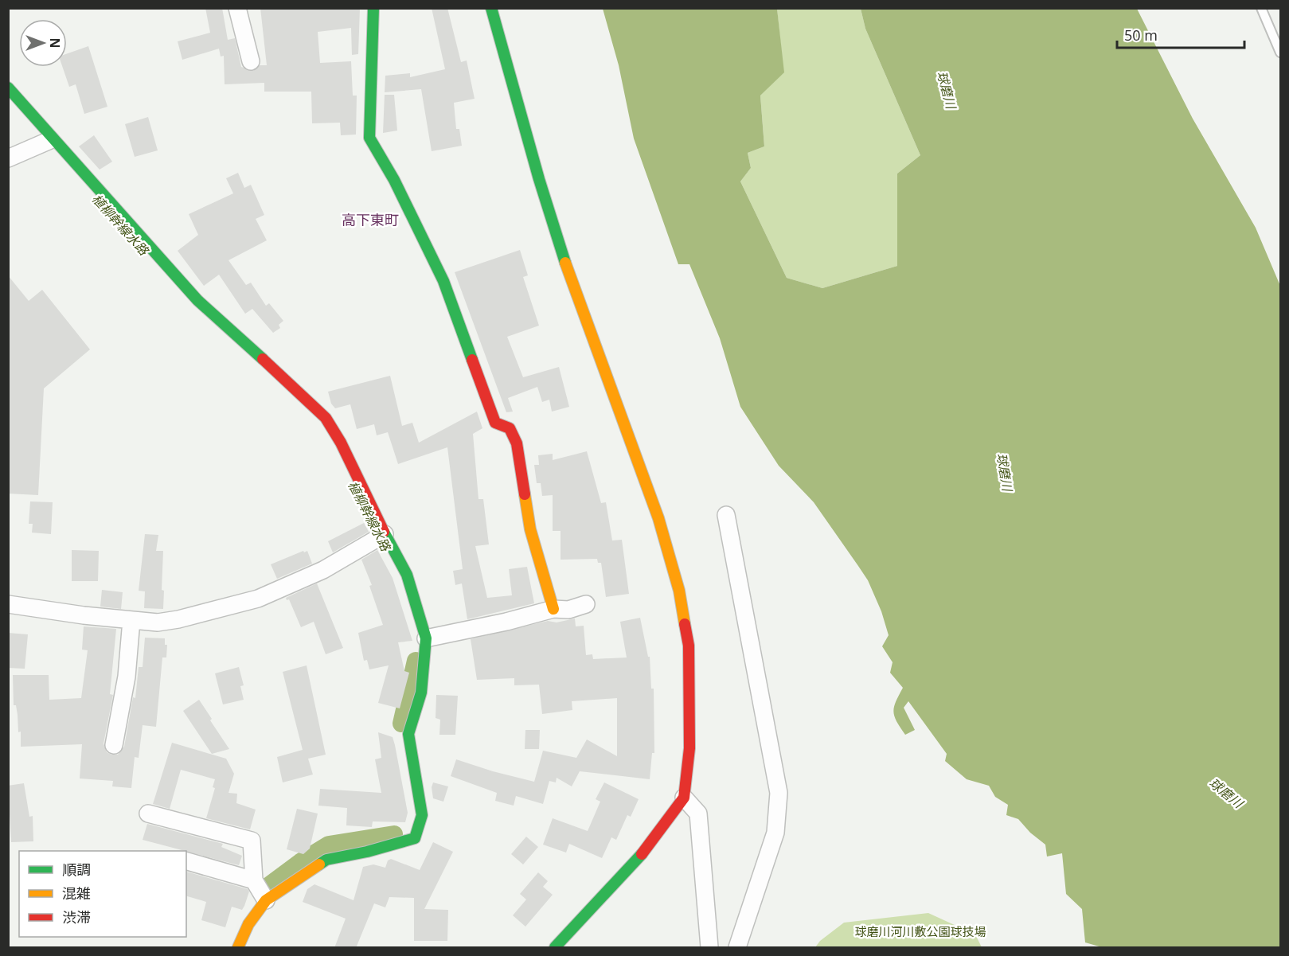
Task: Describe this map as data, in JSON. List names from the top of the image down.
{
  "districts": ["高下東町"],
  "water": ["球磨川", "植柳幹線水路"],
  "parks": ["球磨川河川敷公園球技場"],
  "legend": ["順調", "混雑", "渋滞"],
  "scale_bar": "50 m",
  "north": "right"
}
